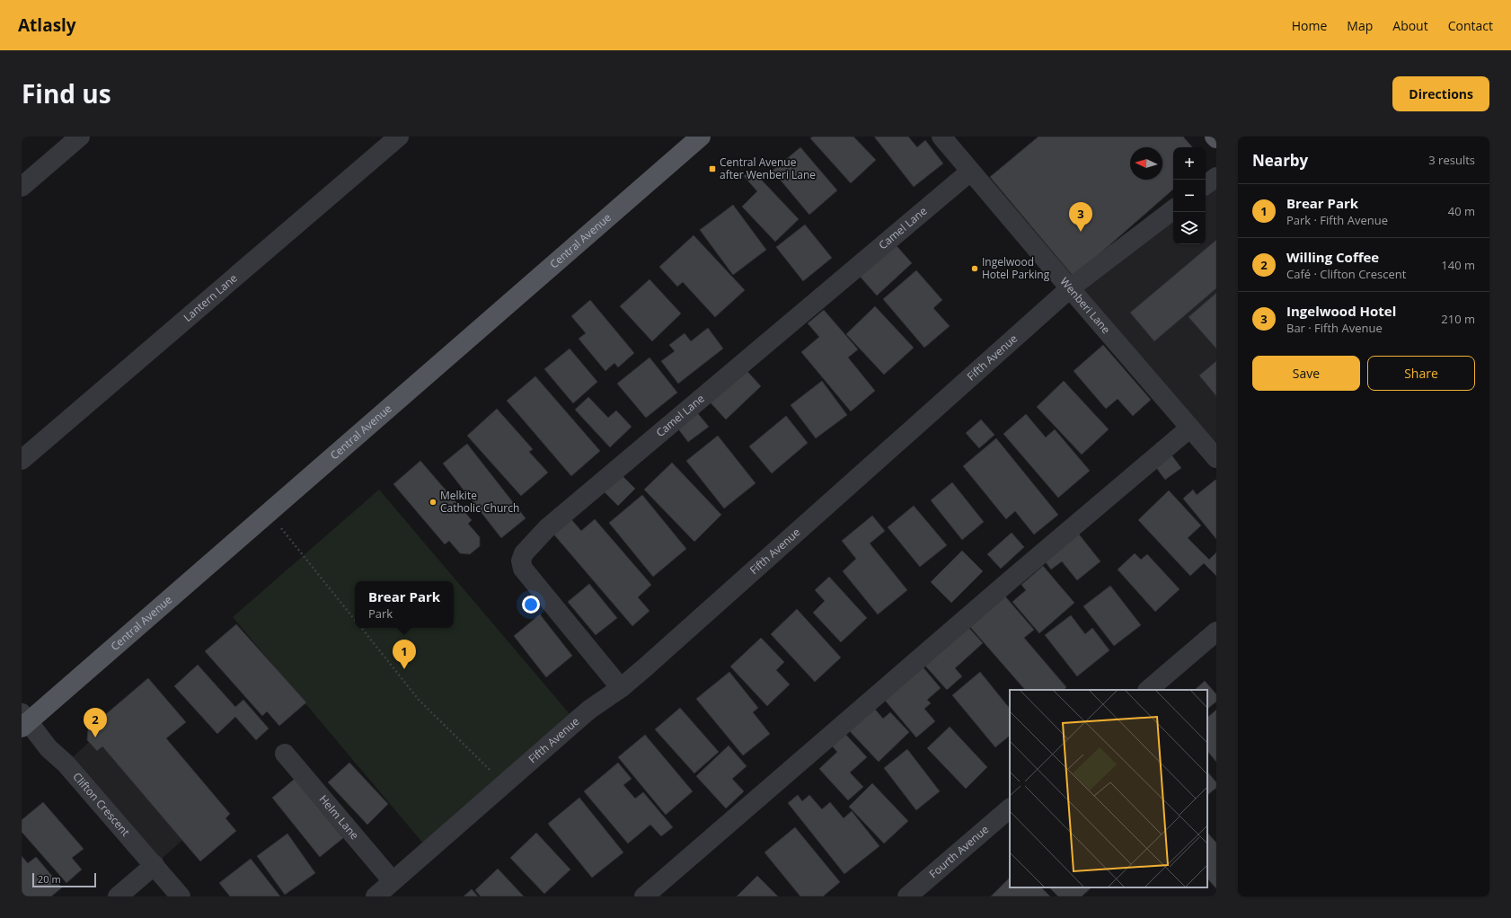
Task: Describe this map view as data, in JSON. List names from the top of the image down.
{
  "streets": {
    "main road": ["Central Avenue"],
    "street": [
      "Camel Lane",
      "Lantern Lane",
      "Wenberi Lane",
      "Fifth Avenue",
      "Clifton Crescent",
      "Helm Lane",
      "Fourth Avenue"
    ]
  },
  "crossings": [
    ["Camel Lane", "Wenberi Lane"],
    ["Camel Lane", "Fifth Avenue"],
    ["Central Avenue", "Clifton Crescent"],
    ["Wenberi Lane", "Fifth Avenue"],
    ["Fifth Avenue", "Helm Lane"]
  ],
  "places": {
    "transit": ["Central Avenue after Wenberi Lane"],
    "other": ["Ingelwood Hotel Parking", "Melkite Catholic Church"]
  },
  "scale_bar": "20 m",
  "north": "left",
  "page": {
    "header": "Atlasly",
    "nav": [
      "Home",
      "Map",
      "About",
      "Contact"
    ],
    "title": "Find us",
    "buttons": [
      "Directions",
      ["Save", "Share"]
    ],
    "heading": ["Nearby", "3 results"],
    "map_buttons": ["+", "−"],
    "list": [
      {
        "mark": "1",
        "name": "Brear Park",
        "note": "Park · Fifth Avenue",
        "value": "40 m"
      },
      {
        "mark": "2",
        "name": "Willing Coffee",
        "note": "Café · Clifton Crescent",
        "value": "140 m"
      },
      {
        "mark": "3",
        "name": "Ingelwood Hotel",
        "note": "Bar · Fifth Avenue",
        "value": "210 m"
      }
    ],
    "pins": ["3", "1", "2"],
    "popup": ["Brear Park", "Park"],
    "scale": "20 m"
  }
}
